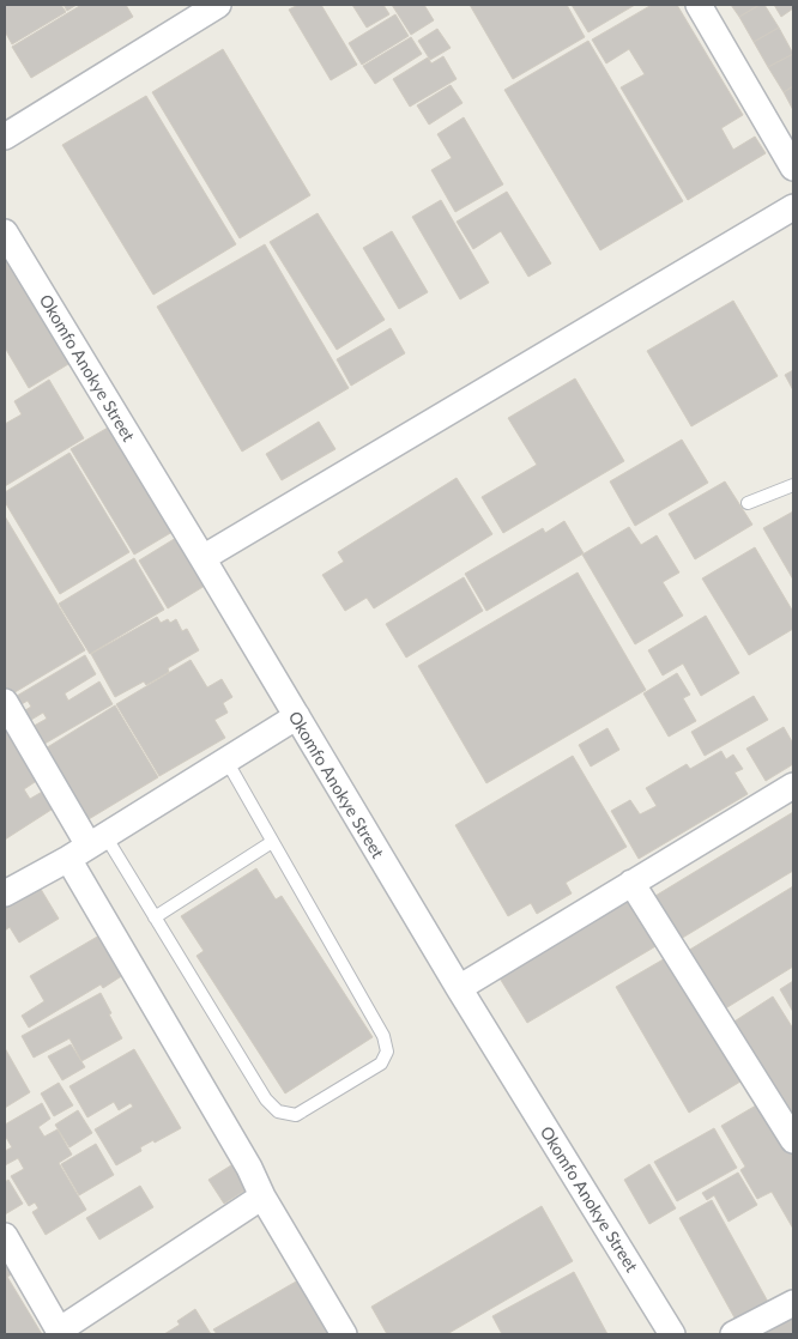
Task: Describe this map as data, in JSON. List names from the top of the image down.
{
  "streets": {
    "street": ["Okomfo Anokye Street"]
  }
}
